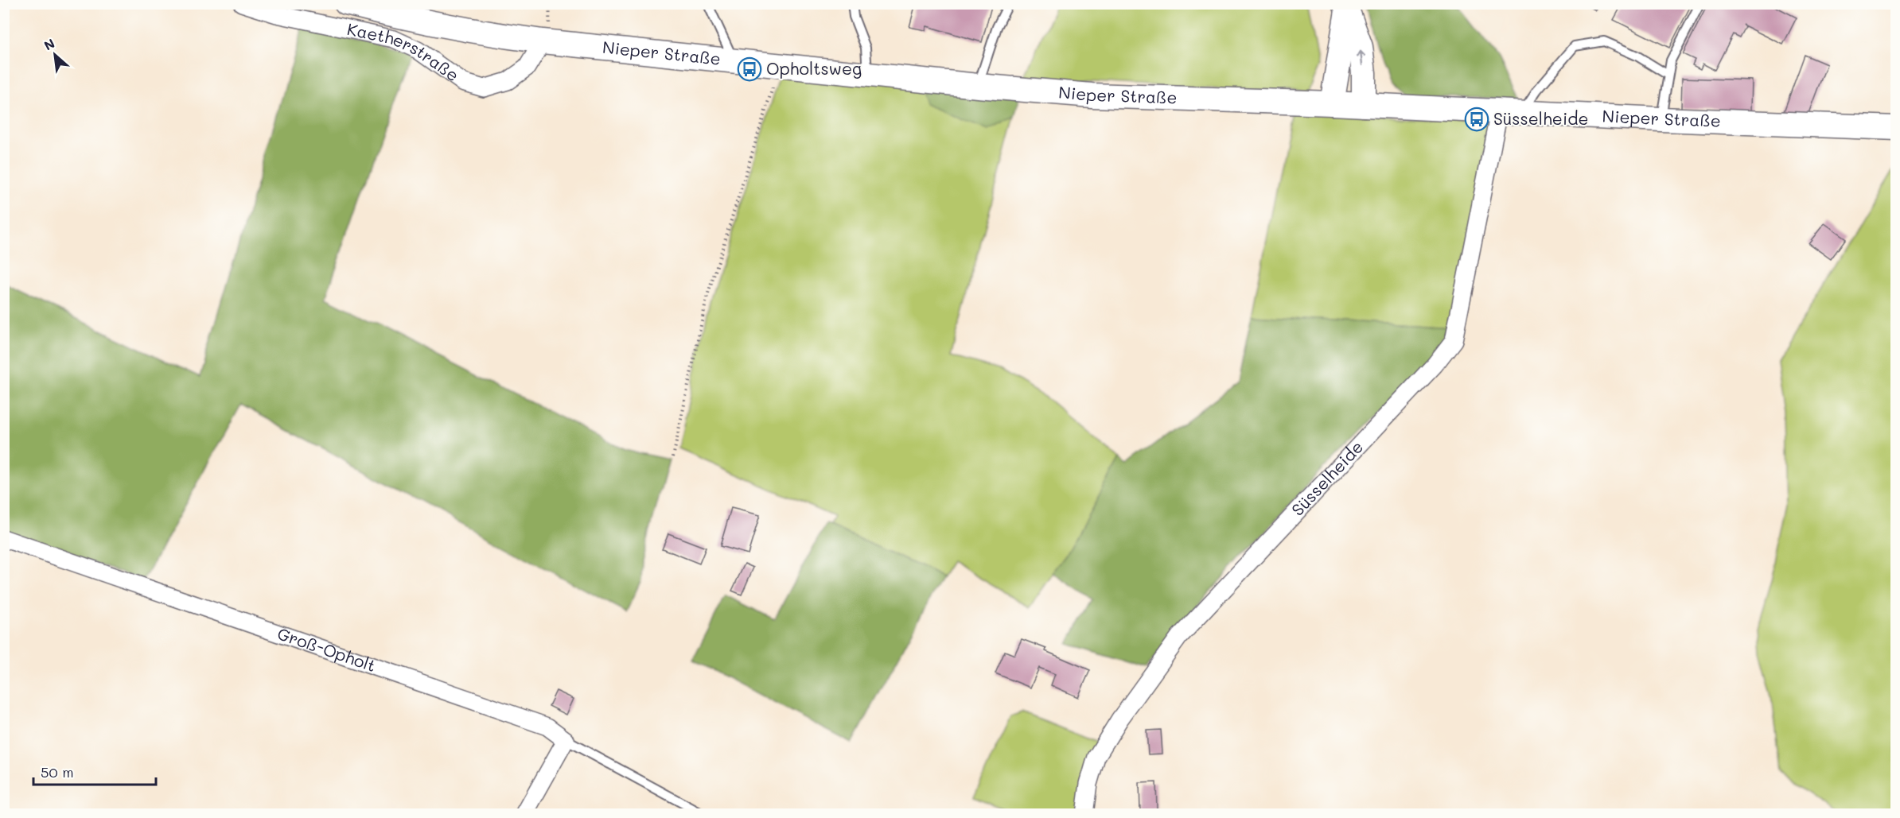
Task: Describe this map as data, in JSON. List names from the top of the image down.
{
  "streets": {
    "street": [
      "Nieper Straße",
      "Kaetherstraße",
      "Süsselheide",
      "Groß-Opholt"
    ]
  },
  "crossings": [
    ["Nieper Straße", "Kaetherstraße"],
    ["Nieper Straße", "Süsselheide"]
  ],
  "places": {
    "bus stop": ["Opholtsweg", "Süsselheide"]
  },
  "scale_bar": "50 m",
  "north": "top left"
}
